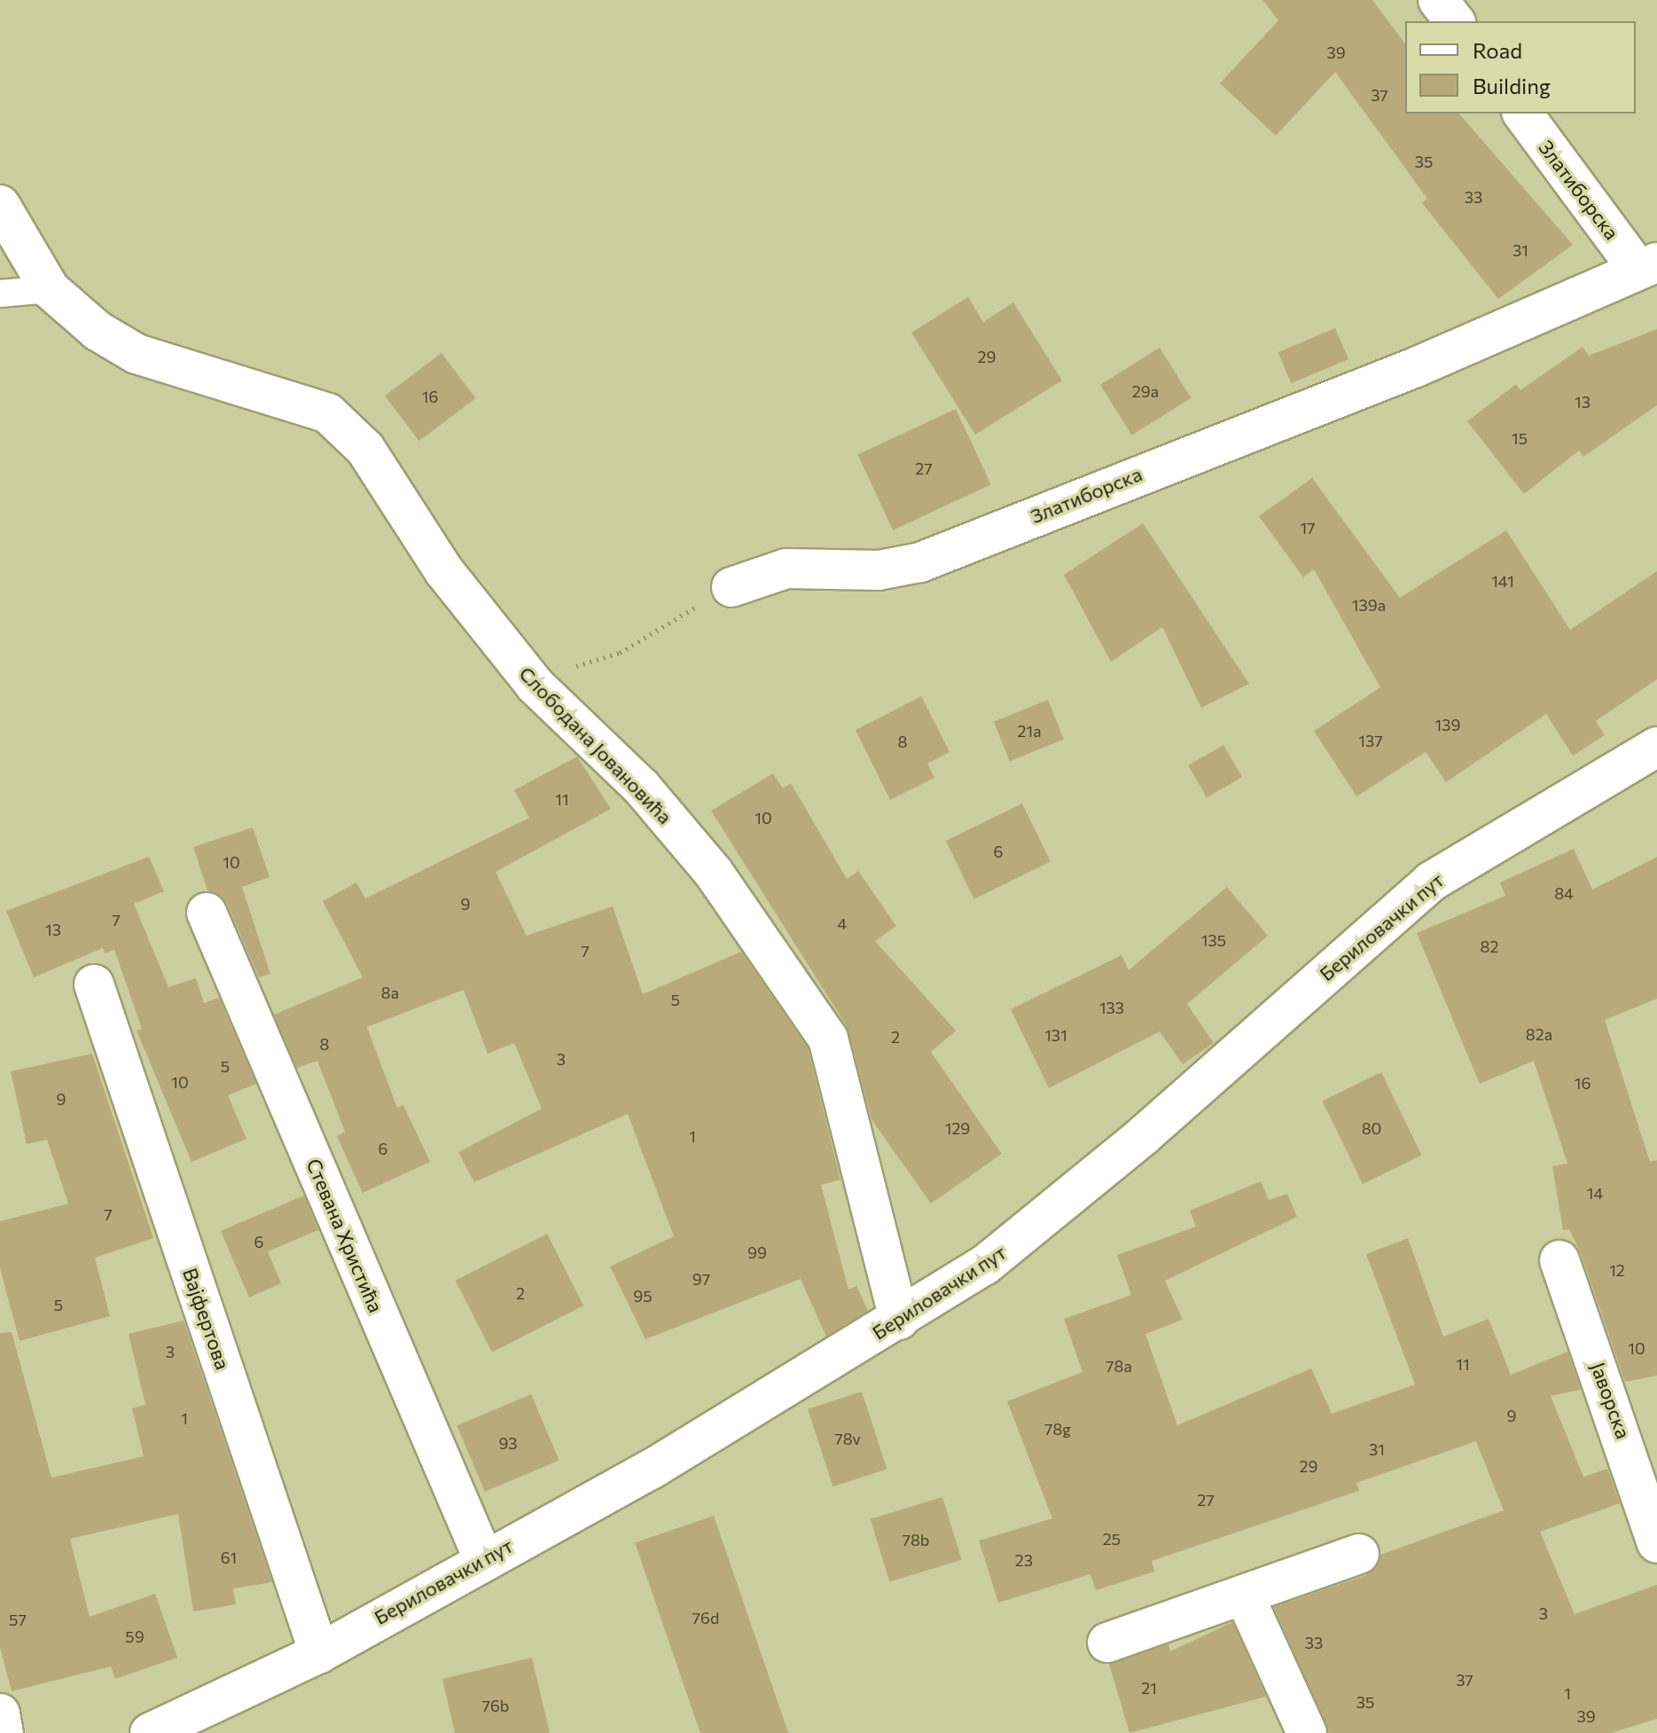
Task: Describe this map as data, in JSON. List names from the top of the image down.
{
  "streets": {
    "street": [
      "Златиборска",
      "Слободана Јовановића",
      "Бериловачки пут",
      "Стевана Христића",
      "Вајфертова",
      "Јаворска"
    ]
  },
  "crossings": [
    ["Слободана Јовановића", "Бериловачки пут"],
    ["Бериловачки пут", "Стевана Христића"],
    ["Бериловачки пут", "Вајфертова"]
  ],
  "house_numbers": [
    "39",
    "37",
    "35",
    "33",
    "31",
    "29",
    "29a",
    "16",
    "13",
    "15",
    "27",
    "17",
    "141",
    "139a",
    "139",
    "21a",
    "137",
    "8",
    "11",
    "10",
    "6",
    "10",
    "84",
    "9",
    "7",
    "4",
    "13",
    "135",
    "82",
    "7",
    "8a",
    "5",
    "133",
    "82a",
    "131",
    "2",
    "8",
    "3",
    "5",
    "10",
    "16",
    "9",
    "129",
    "80",
    "1",
    "6",
    "14",
    "7",
    "6",
    "99",
    "12",
    "97",
    "2",
    "95",
    "5",
    "10",
    "3",
    "11",
    "78a",
    "9",
    "1",
    "78g",
    "78v",
    "93",
    "31",
    "29",
    "27",
    "25",
    "78b",
    "61",
    "23",
    "3",
    "76d",
    "57",
    "59",
    "33",
    "37",
    "21",
    "1",
    "35",
    "76b",
    "39"
  ],
  "legend": ["Road", "Building"]
}
